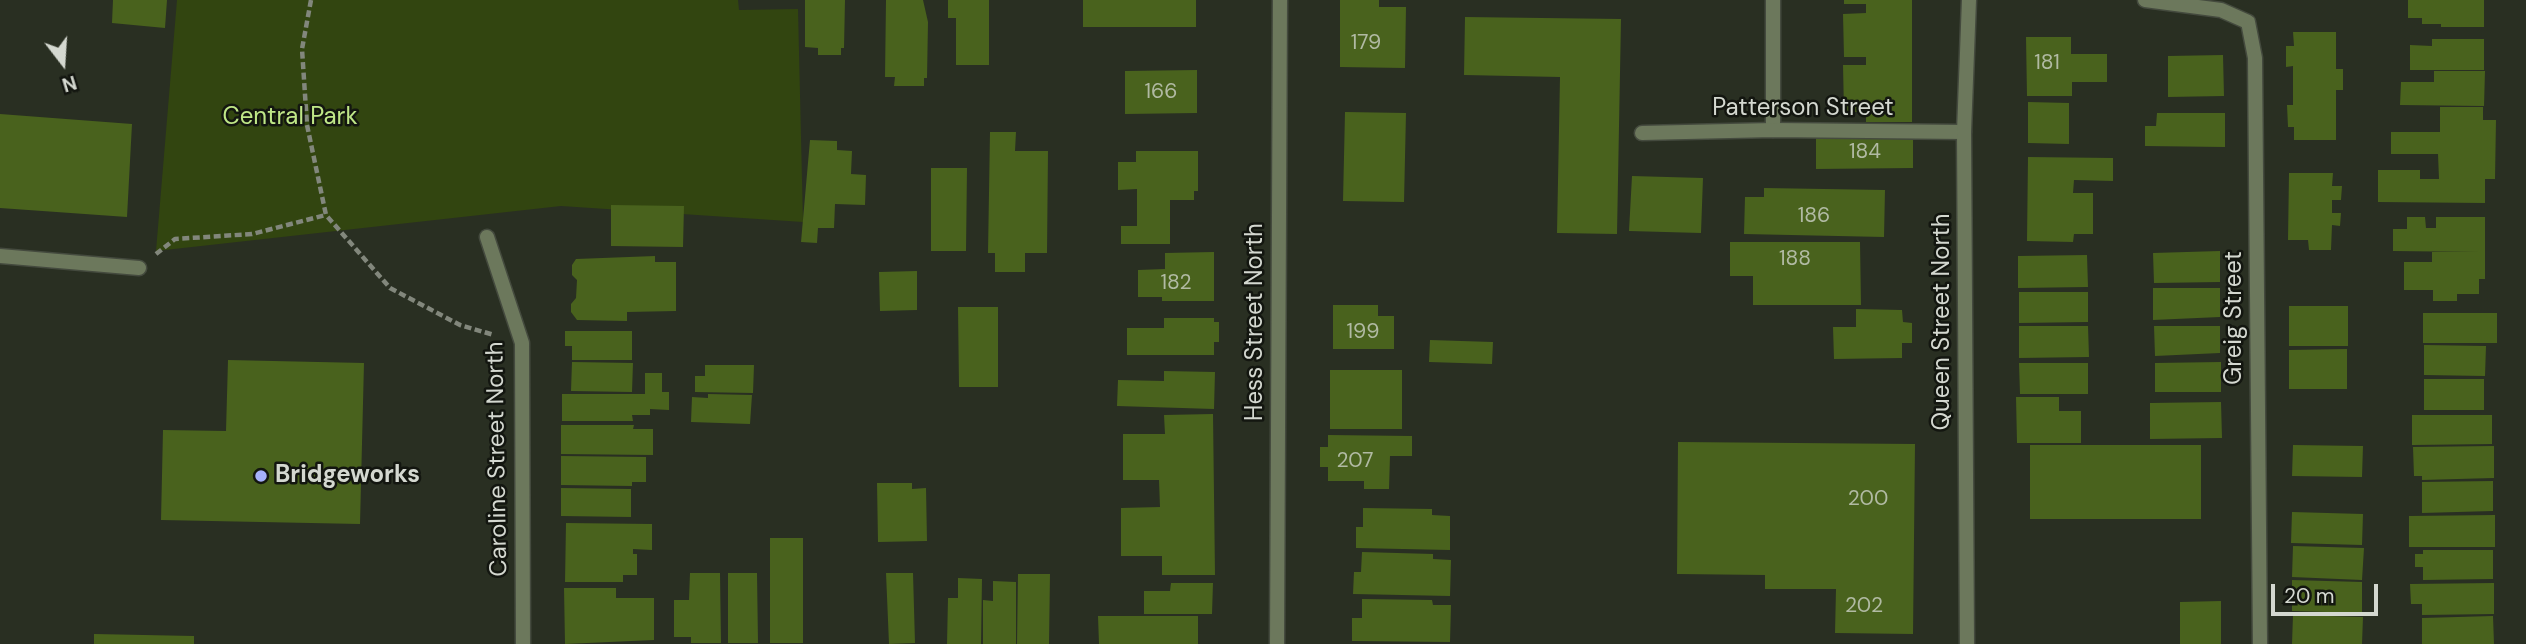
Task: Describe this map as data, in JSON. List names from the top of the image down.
{
  "streets": {
    "street": [
      "Patterson Street",
      "Greig Street",
      "Hess Street North",
      "Queen Street North",
      "Caroline Street North"
    ]
  },
  "crossings": [
    ["Patterson Street", "Queen Street North"]
  ],
  "parks": ["Central Park"],
  "places": ["Bridgeworks"],
  "house_numbers": [
    "179",
    "181",
    "166",
    "184",
    "186",
    "188",
    "182",
    "199",
    "207",
    "200",
    "202"
  ],
  "scale_bar": "20 m",
  "north": "bottom"
}
